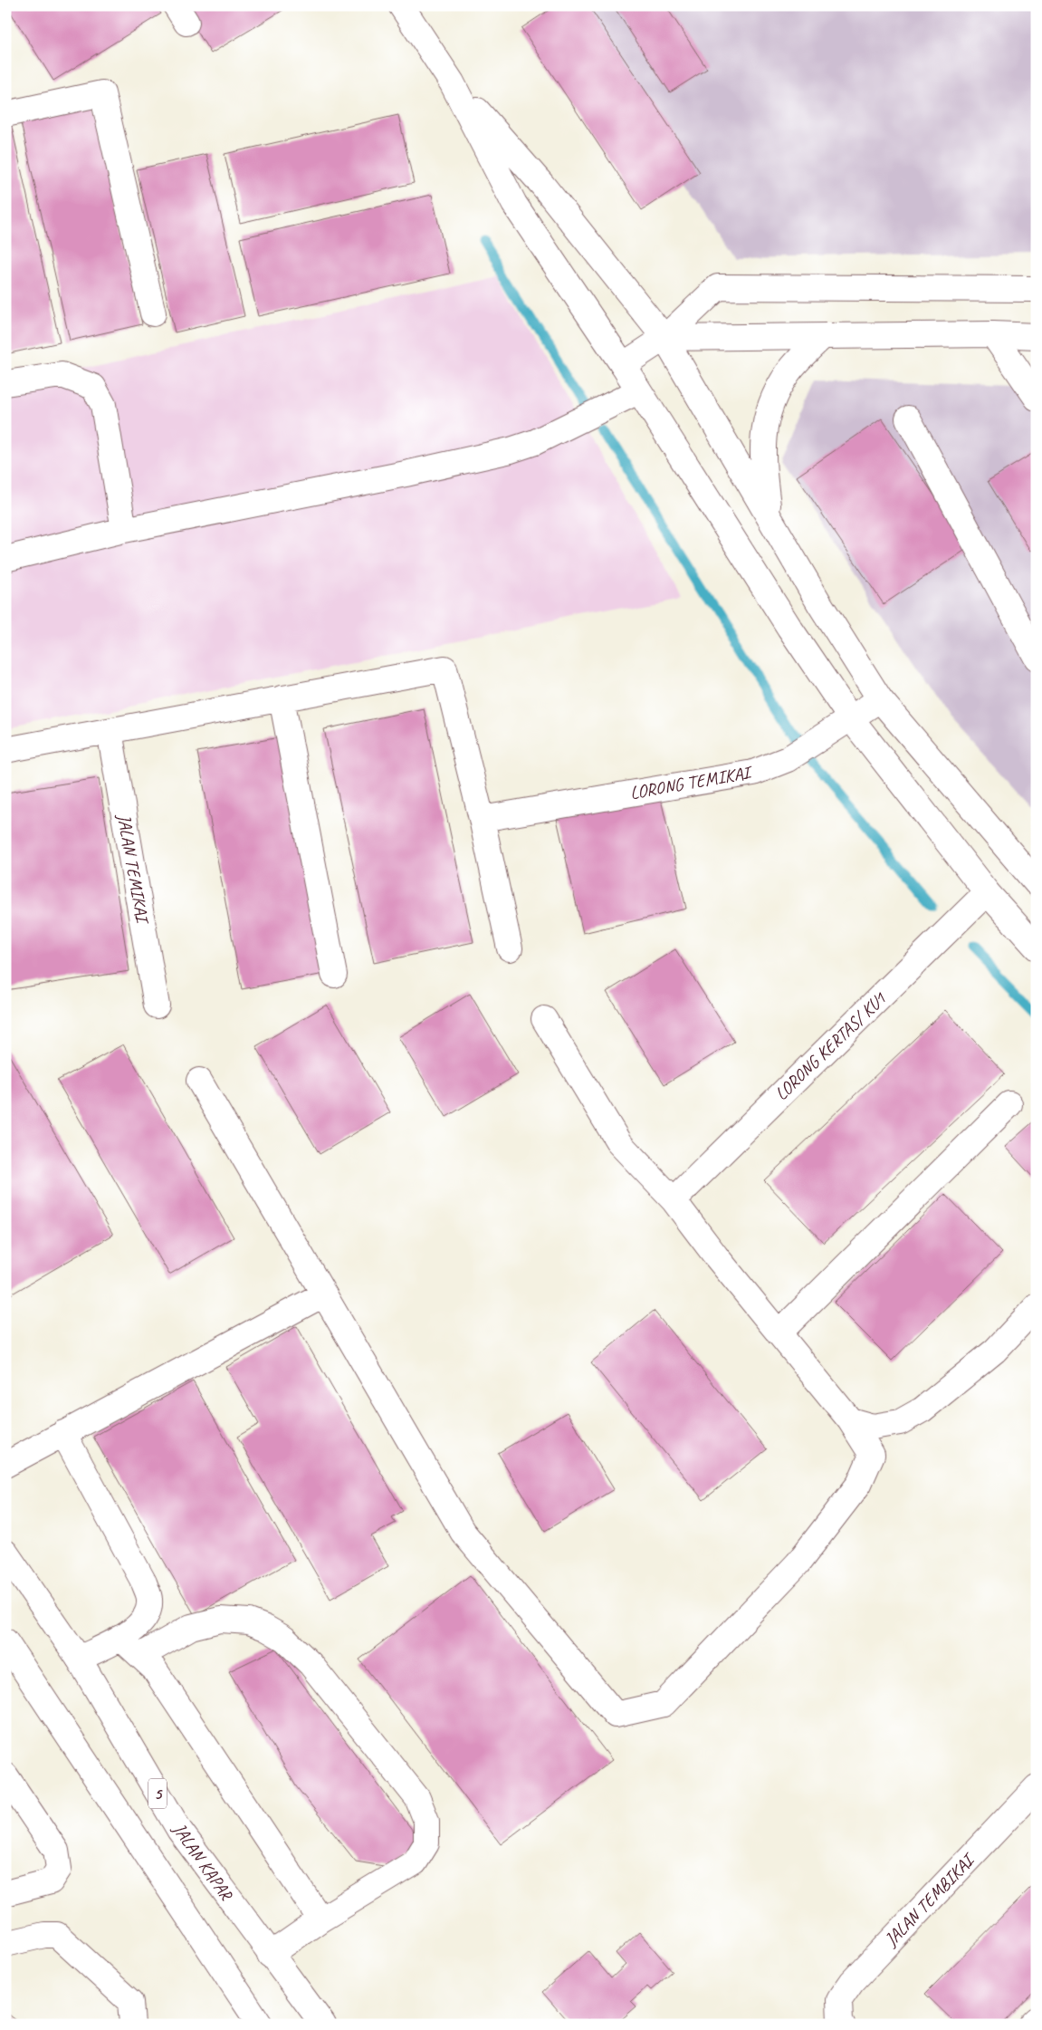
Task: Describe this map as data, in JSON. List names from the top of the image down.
{
  "streets": {
    "main road": [
      "LORONG TEMIKAI",
      "JALAN TEMIKAI",
      "LORONG KERTAS/ KU1",
      "5",
      "JALAN KAPAR",
      "JALAN TEMBIKAI"
    ]
  }
}
